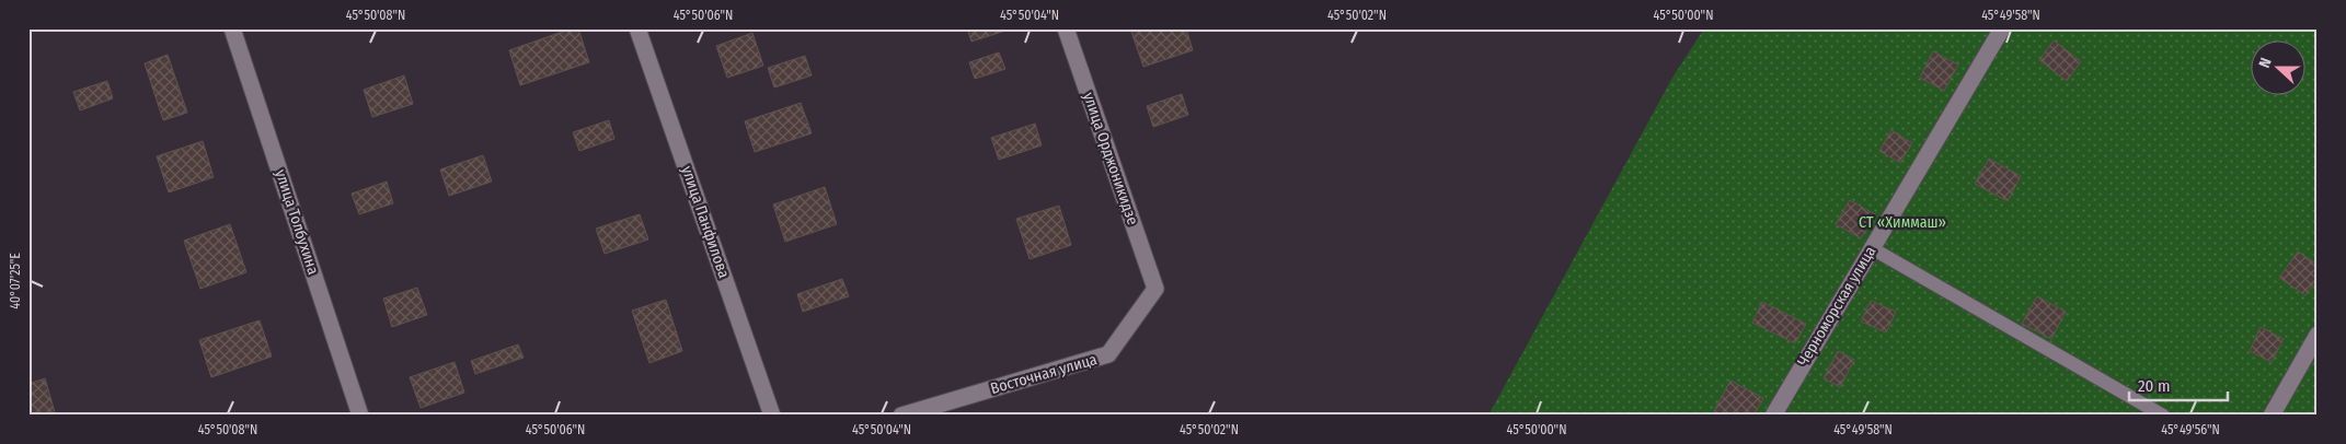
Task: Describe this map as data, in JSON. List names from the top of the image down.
{
  "streets": {
    "street": [
      "улица Орджоникидзе",
      "улица Толбухина",
      "улица Панфилова",
      "Черноморская улица",
      "Восточная улица"
    ]
  },
  "crossings": [
    ["улица Орджоникидзе", "Восточная улица"]
  ],
  "parks": ["СТ «Химмаш»"],
  "scale_bar": "20 m",
  "north": "left",
  "coordinates": [
    "45°50'08\"N",
    "45°50'06\"N",
    "45°50'04\"N",
    "45°50'02\"N",
    "45°50'00\"N",
    "45°49'58\"N",
    "40°07'25\"E",
    "45°49'56\"N"
  ]
}
